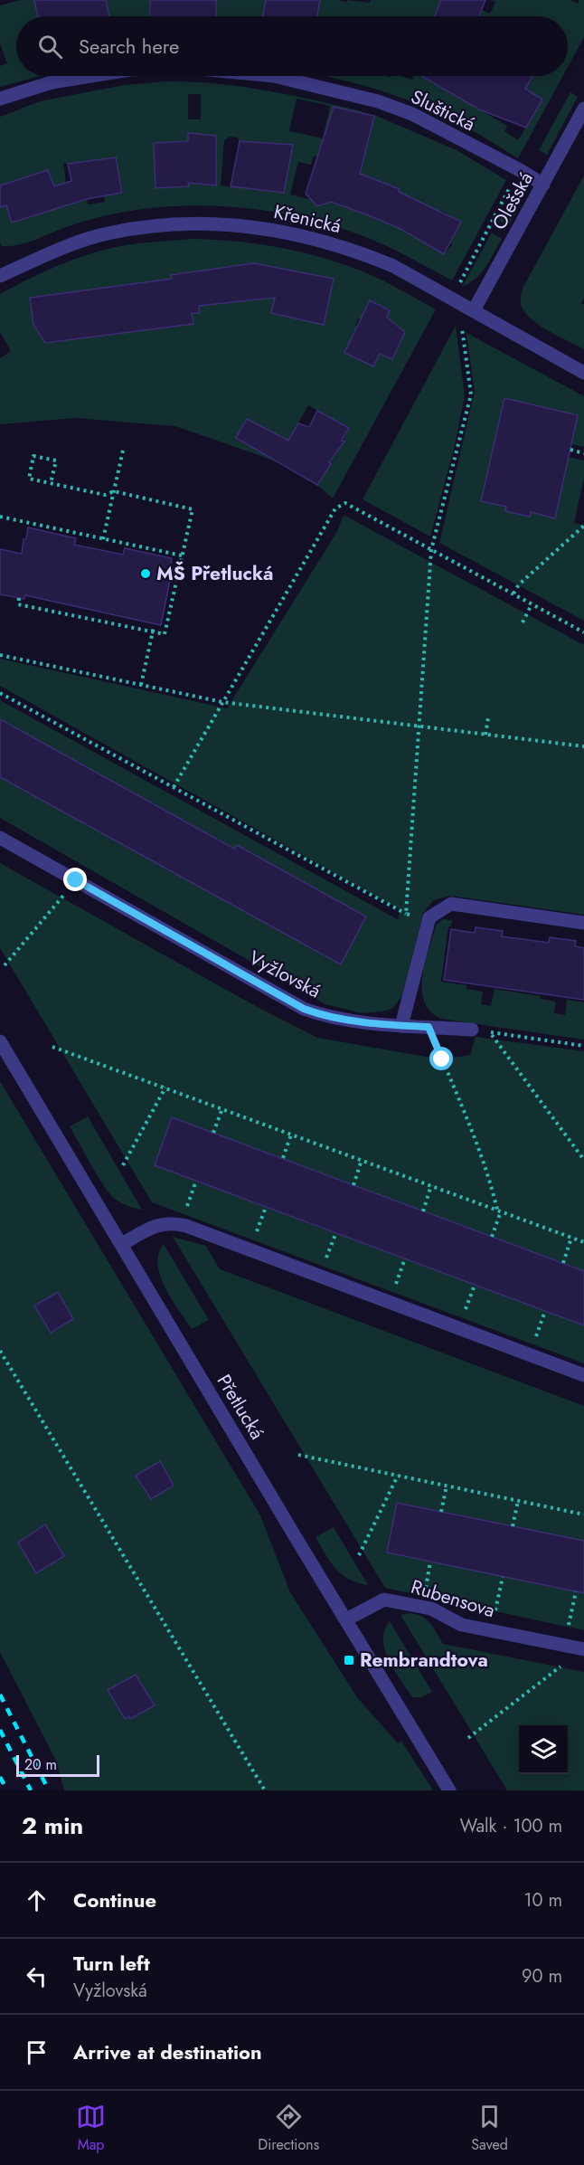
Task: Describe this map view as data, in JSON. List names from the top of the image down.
{
  "streets": {
    "street": [
      "Sluštická",
      "Olešská",
      "Křenická",
      "Vyžlovská",
      "Přetlucká",
      "Rubensova"
    ]
  },
  "crossings": [
    ["Sluštická", "Olešská"],
    ["Olešská", "Křenická"],
    ["Přetlucká", "Rubensova"]
  ],
  "places": {
    "other": ["MŠ Přetlucká"],
    "transit": ["Rembrandtova"]
  },
  "scale_bar": "20 m",
  "page": {
    "search": "Search here",
    "scale": "20 m",
    "heading": ["2 min", "Walk · 100 m"],
    "list": [
      ["Continue", "10 m"],
      ["Turn left", "Vyžlovská", "90 m"],
      "Arrive at destination"
    ],
    "nav": ["Map", "Directions", "Saved"]
  }
}
